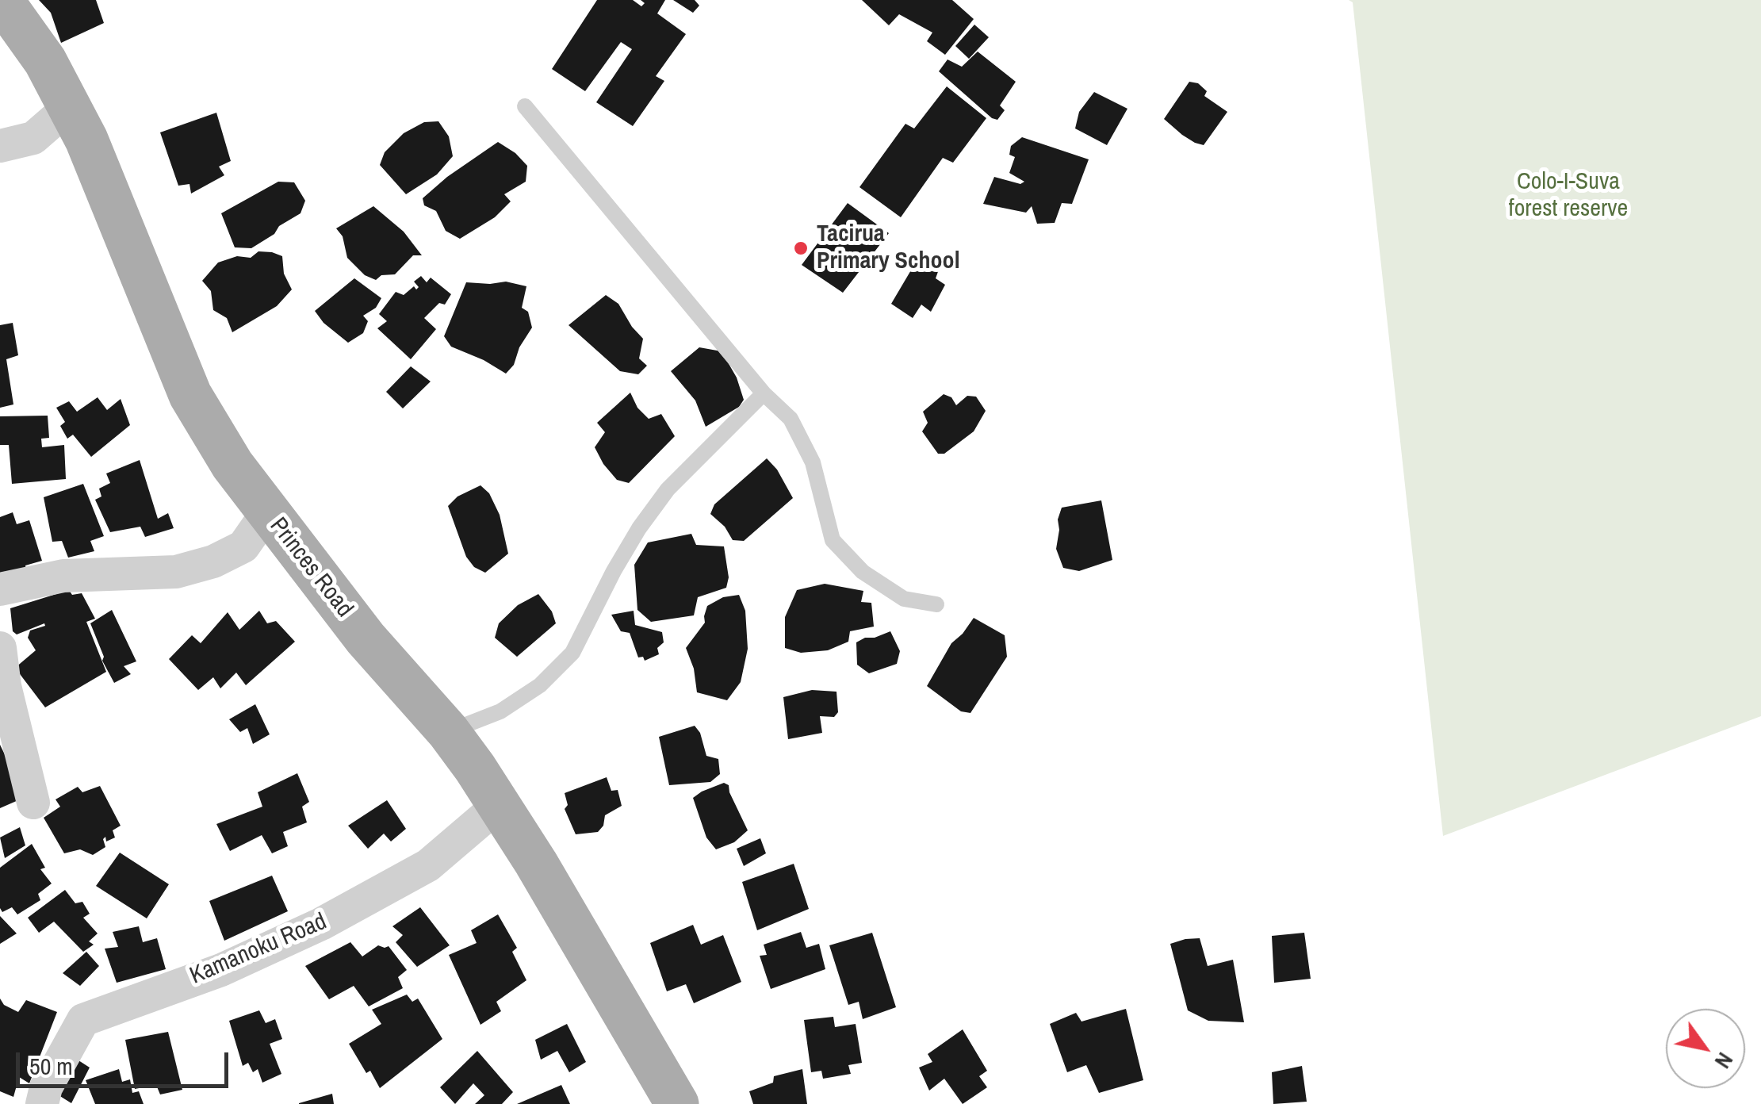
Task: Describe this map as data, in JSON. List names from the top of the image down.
{
  "streets": {
    "main road": ["Princes Road"],
    "street": ["Kamanoku Road"]
  },
  "crossings": [
    ["Princes Road", "Kamanoku Road"]
  ],
  "parks": ["Colo-I-Suva forest reserve"],
  "places": ["Tacirua Primary School"],
  "scale_bar": "50 m",
  "north": "bottom right"
}
